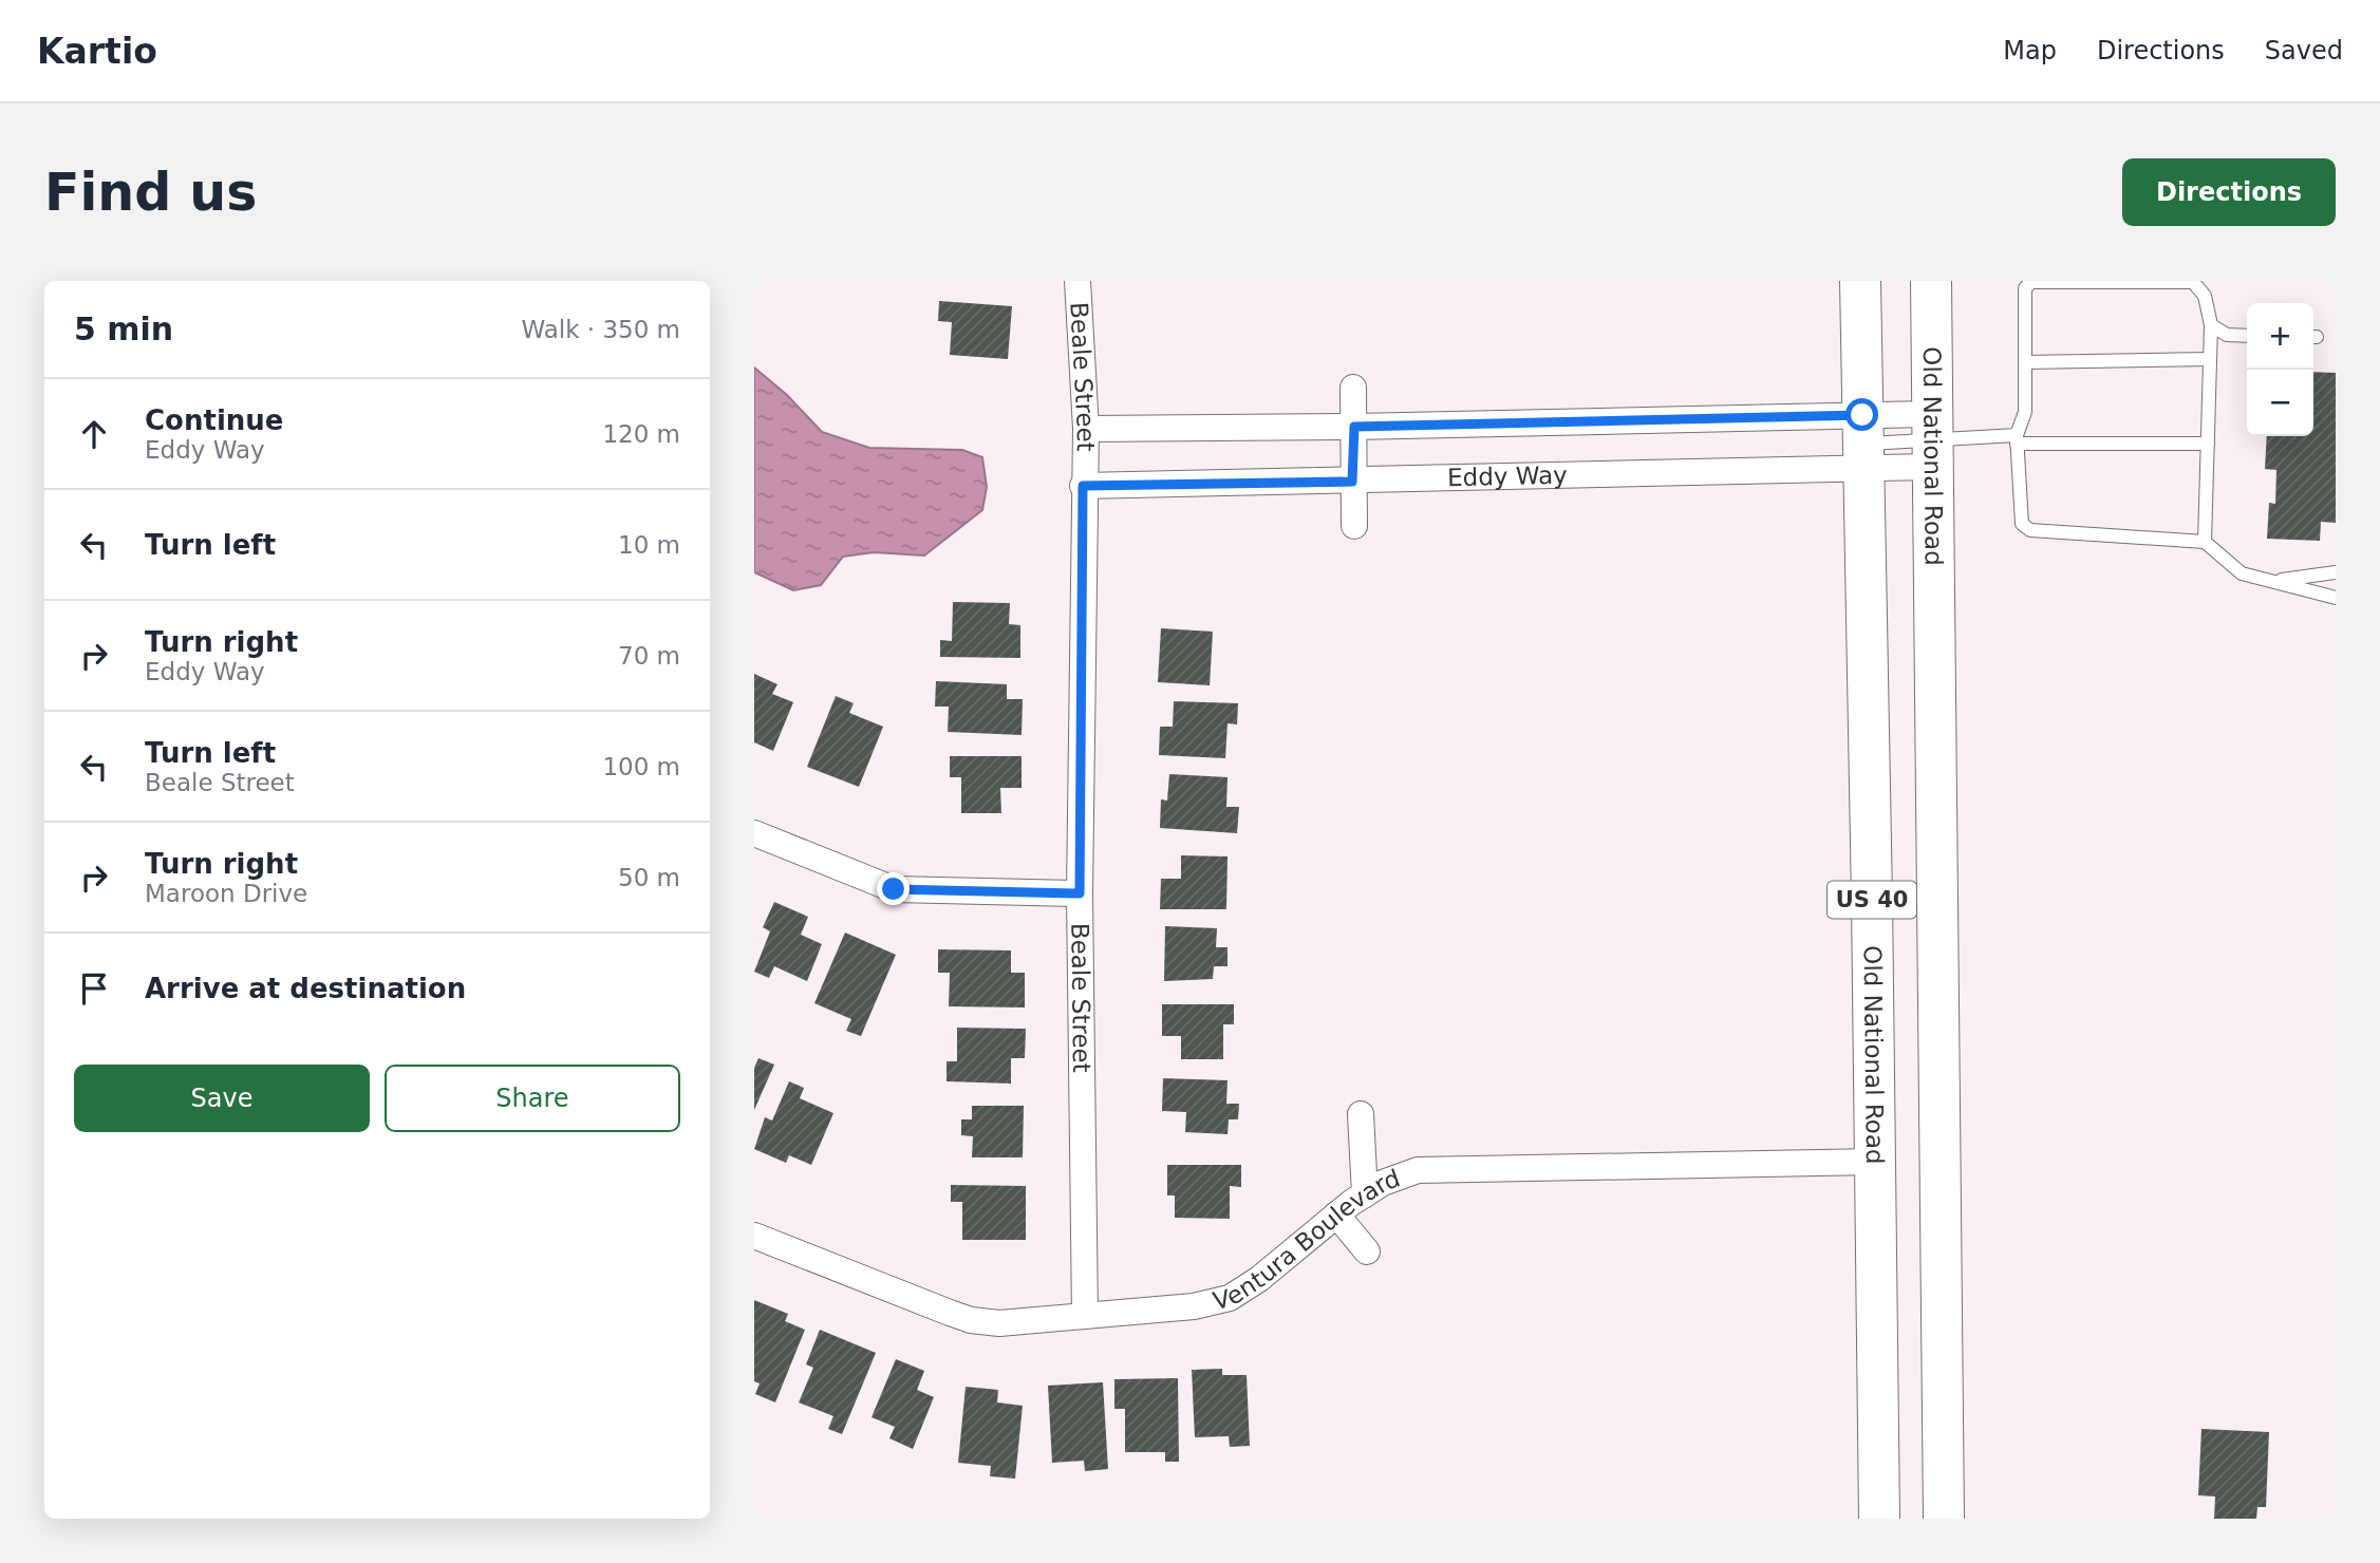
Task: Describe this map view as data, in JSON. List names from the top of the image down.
{
  "streets": {
    "main road": ["Old National Road", "US 40"],
    "street": ["Beale Street", "Eddy Way", "Ventura Boulevard"]
  },
  "crossings": [
    ["Beale Street", "Eddy Way"],
    ["Beale Street", "Ventura Boulevard"],
    ["Old National Road", "Eddy Way"],
    ["Old National Road", "Ventura Boulevard"]
  ],
  "page": {
    "header": "Kartio",
    "nav": ["Map", "Directions", "Saved"],
    "buttons": [
      "Directions",
      ["Save", "Share"]
    ],
    "title": "Find us",
    "heading": ["5 min", "Walk · 350 m"],
    "map_buttons": ["+", "−"],
    "list": [
      ["Continue", "Eddy Way", "120 m"],
      ["Turn left", "10 m"],
      ["Turn right", "Eddy Way", "70 m"],
      ["Turn left", "Beale Street", "100 m"],
      ["Turn right", "Maroon Drive", "50 m"],
      "Arrive at destination"
    ]
  }
}
